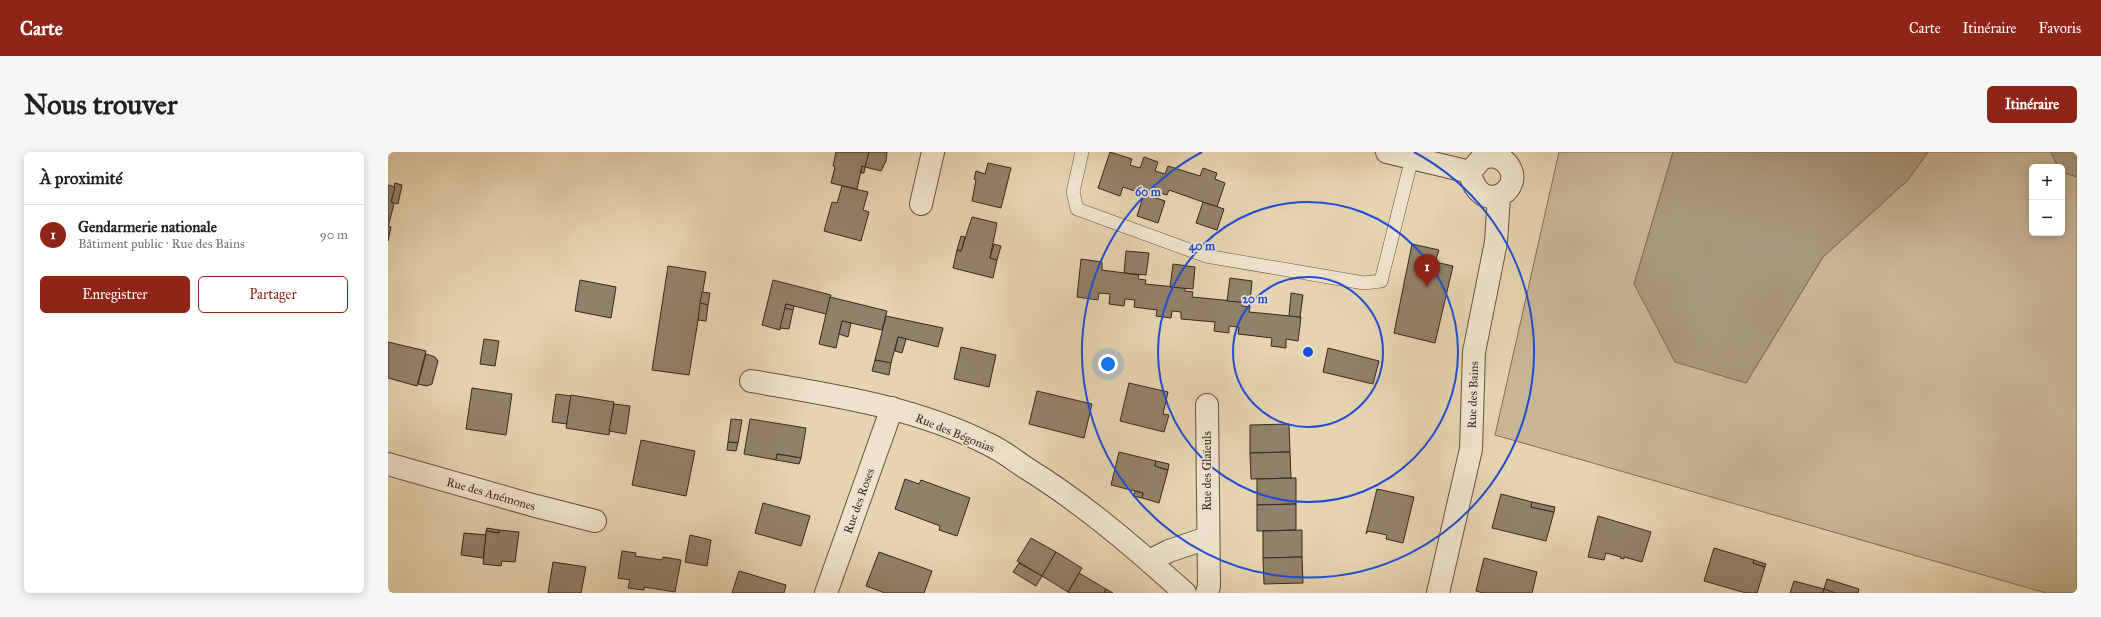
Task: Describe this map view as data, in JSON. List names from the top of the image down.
{
  "streets": {
    "street": [
      "Rue des Bains",
      "Rue des Bégonias",
      "Rue des Glaïeuls",
      "Rue des Anémones",
      "Rue des Roses"
    ]
  },
  "crossings": [
    ["Rue des Bégonias", "Rue des Roses"]
  ],
  "page": {
    "header": "Carte",
    "nav": ["Carte", "Itinéraire", "Favoris"],
    "buttons": [
      "Itinéraire",
      ["Enregistrer", "Partager"]
    ],
    "title": "Nous trouver",
    "heading": "À proximité",
    "map_buttons": ["+", "−"],
    "list": [
      {
        "mark": "1",
        "name": "Gendarmerie nationale",
        "note": "Bâtiment public · Rue des Bains",
        "value": "90 m"
      }
    ],
    "pins": "1"
  },
  "rings": ["60 m", "40 m", "20 m"]
}
